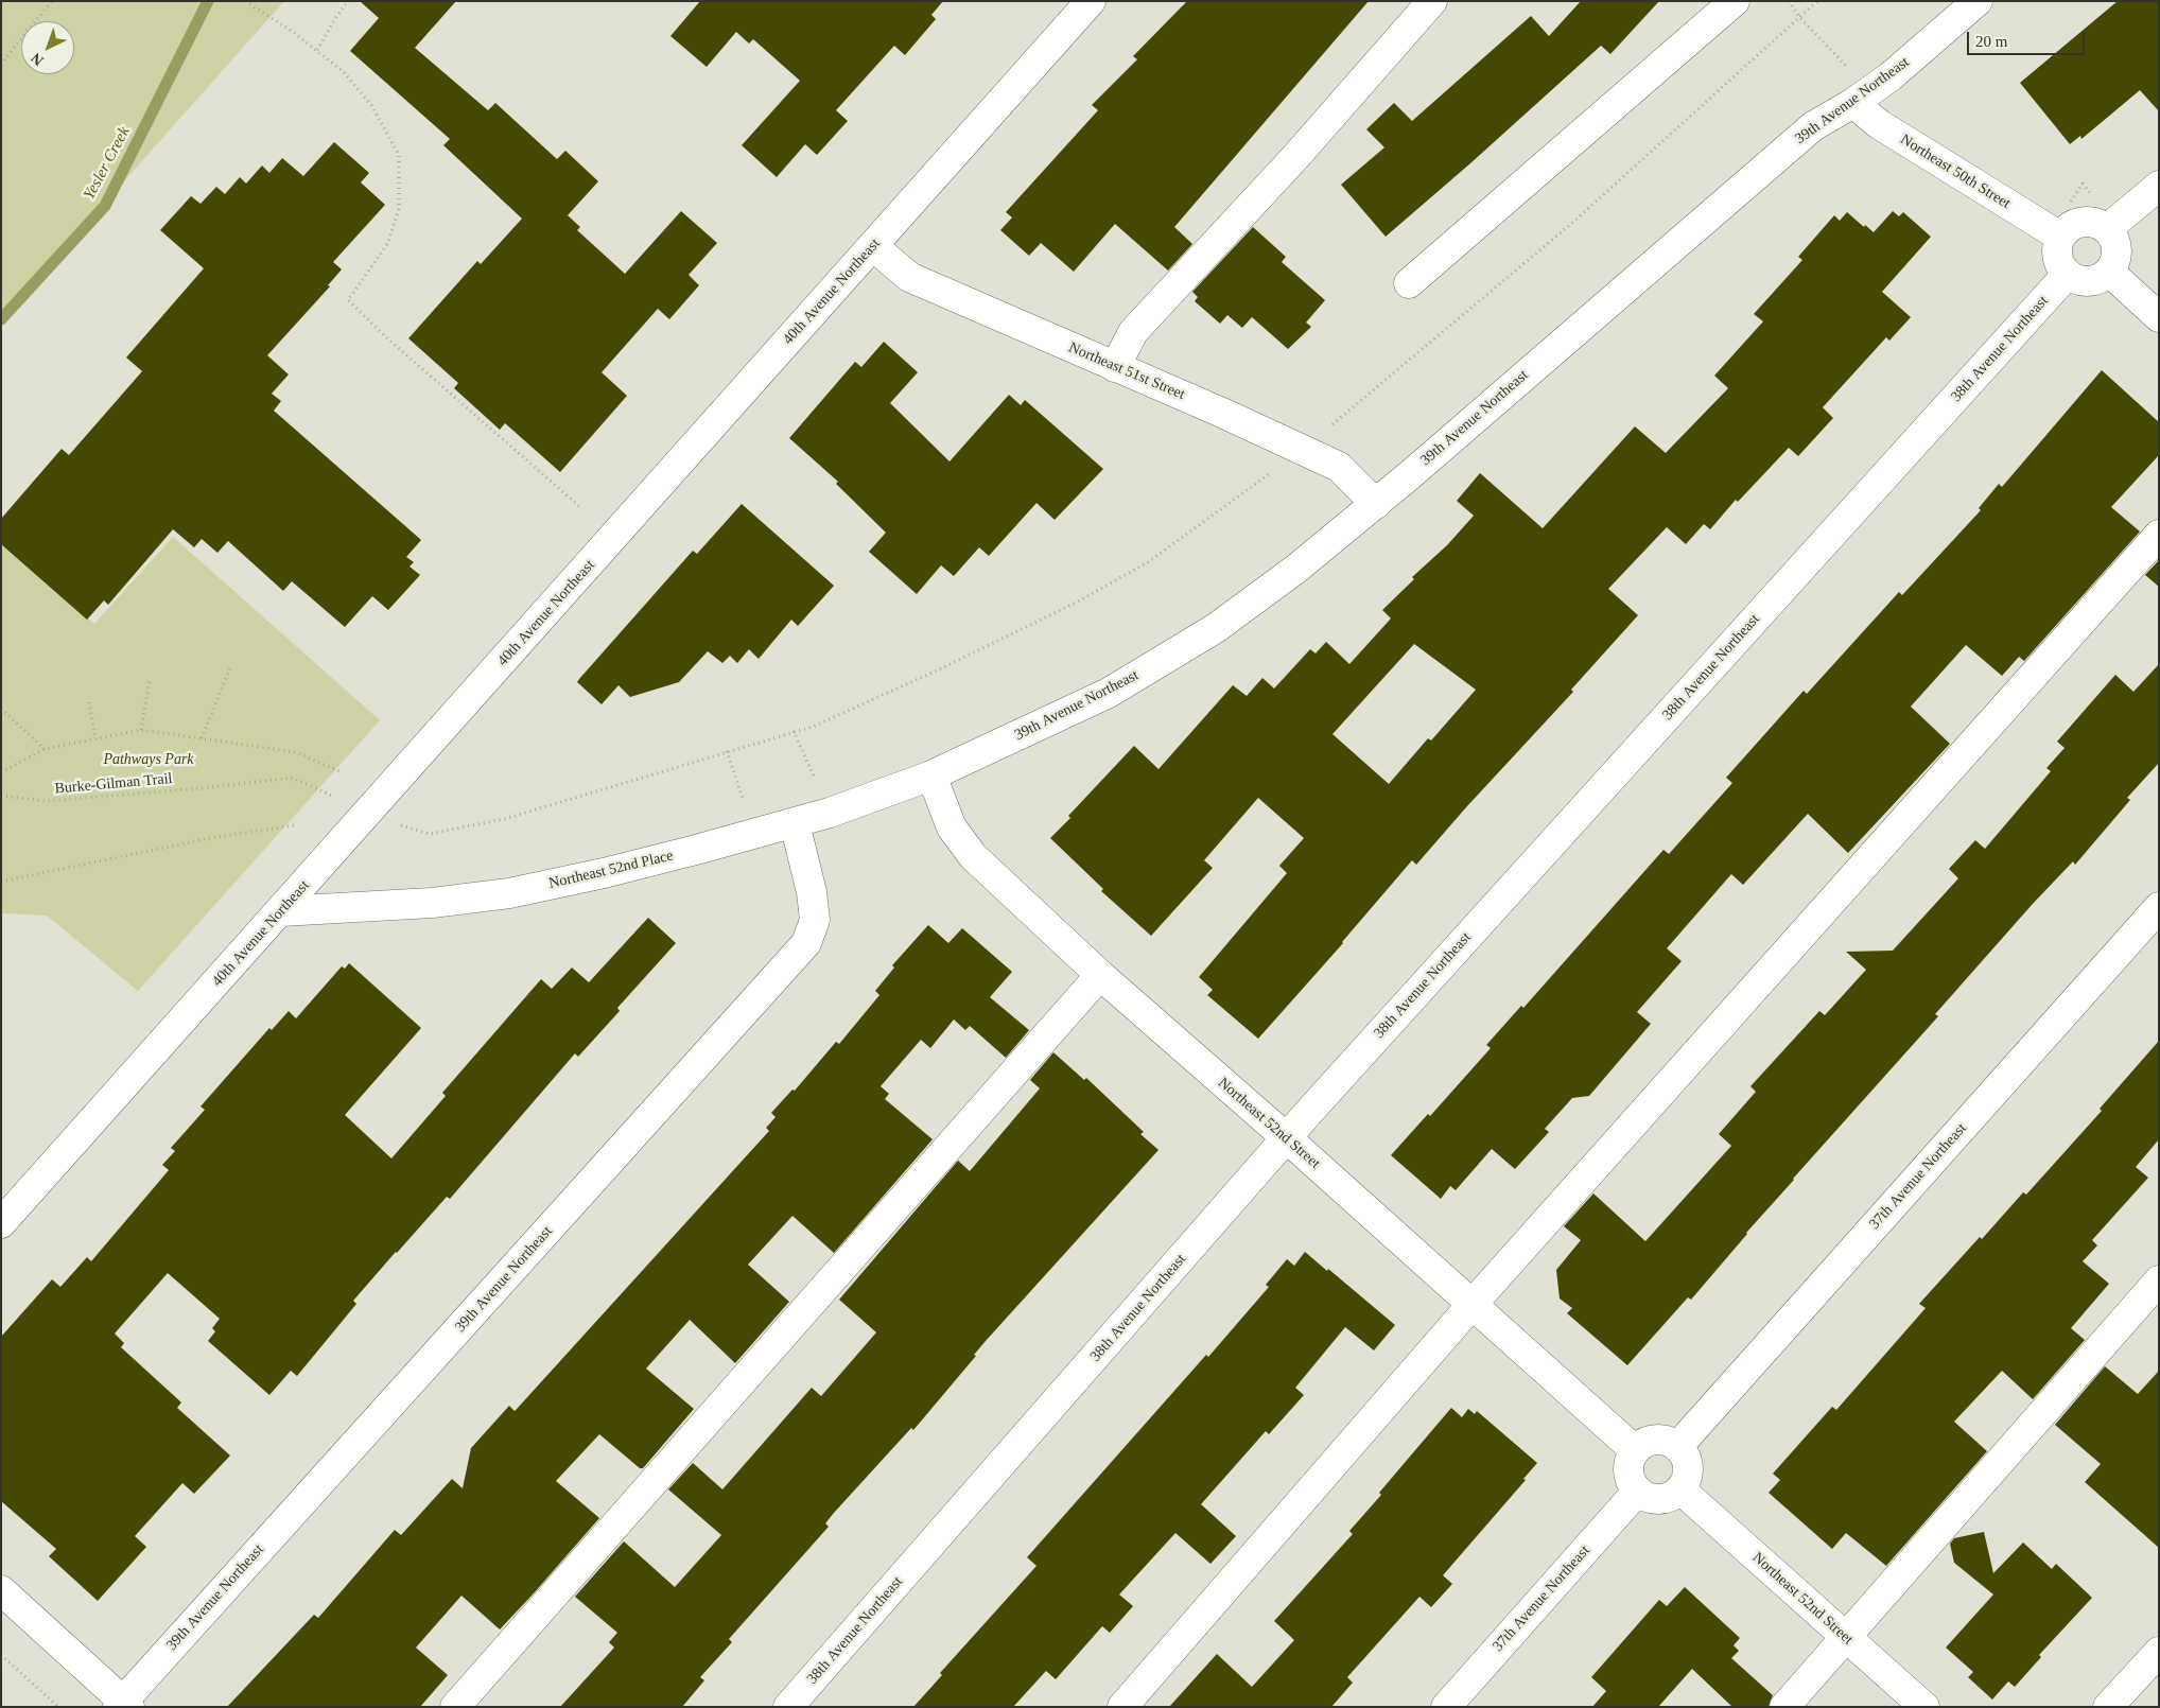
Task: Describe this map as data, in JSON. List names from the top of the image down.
{
  "streets": {
    "street": [
      "39th Avenue Northeast",
      "Northeast 50th Street",
      "40th Avenue Northeast",
      "38th Avenue Northeast",
      "Northeast 51st Street",
      "Northeast 52nd Place",
      "Northeast 52nd Street",
      "37th Avenue Northeast"
    ],
    "path": ["Burke-Gilman Trail"]
  },
  "crossings": [
    ["39th Avenue Northeast", "Northeast 50th Street"],
    ["39th Avenue Northeast", "Northeast 51st Street"],
    ["39th Avenue Northeast", "Northeast 52nd Place"],
    ["39th Avenue Northeast", "Northeast 52nd Street"],
    ["Northeast 50th Street", "38th Avenue Northeast"],
    ["40th Avenue Northeast", "Northeast 51st Street"],
    ["40th Avenue Northeast", "Northeast 52nd Place"],
    ["38th Avenue Northeast", "Northeast 52nd Street"],
    ["Northeast 52nd Place", "Northeast 52nd Street"],
    ["Northeast 52nd Street", "37th Avenue Northeast"]
  ],
  "water": ["Yesler Creek"],
  "parks": ["Pathways Park"],
  "scale_bar": "20 m",
  "north": "bottom left"
}
